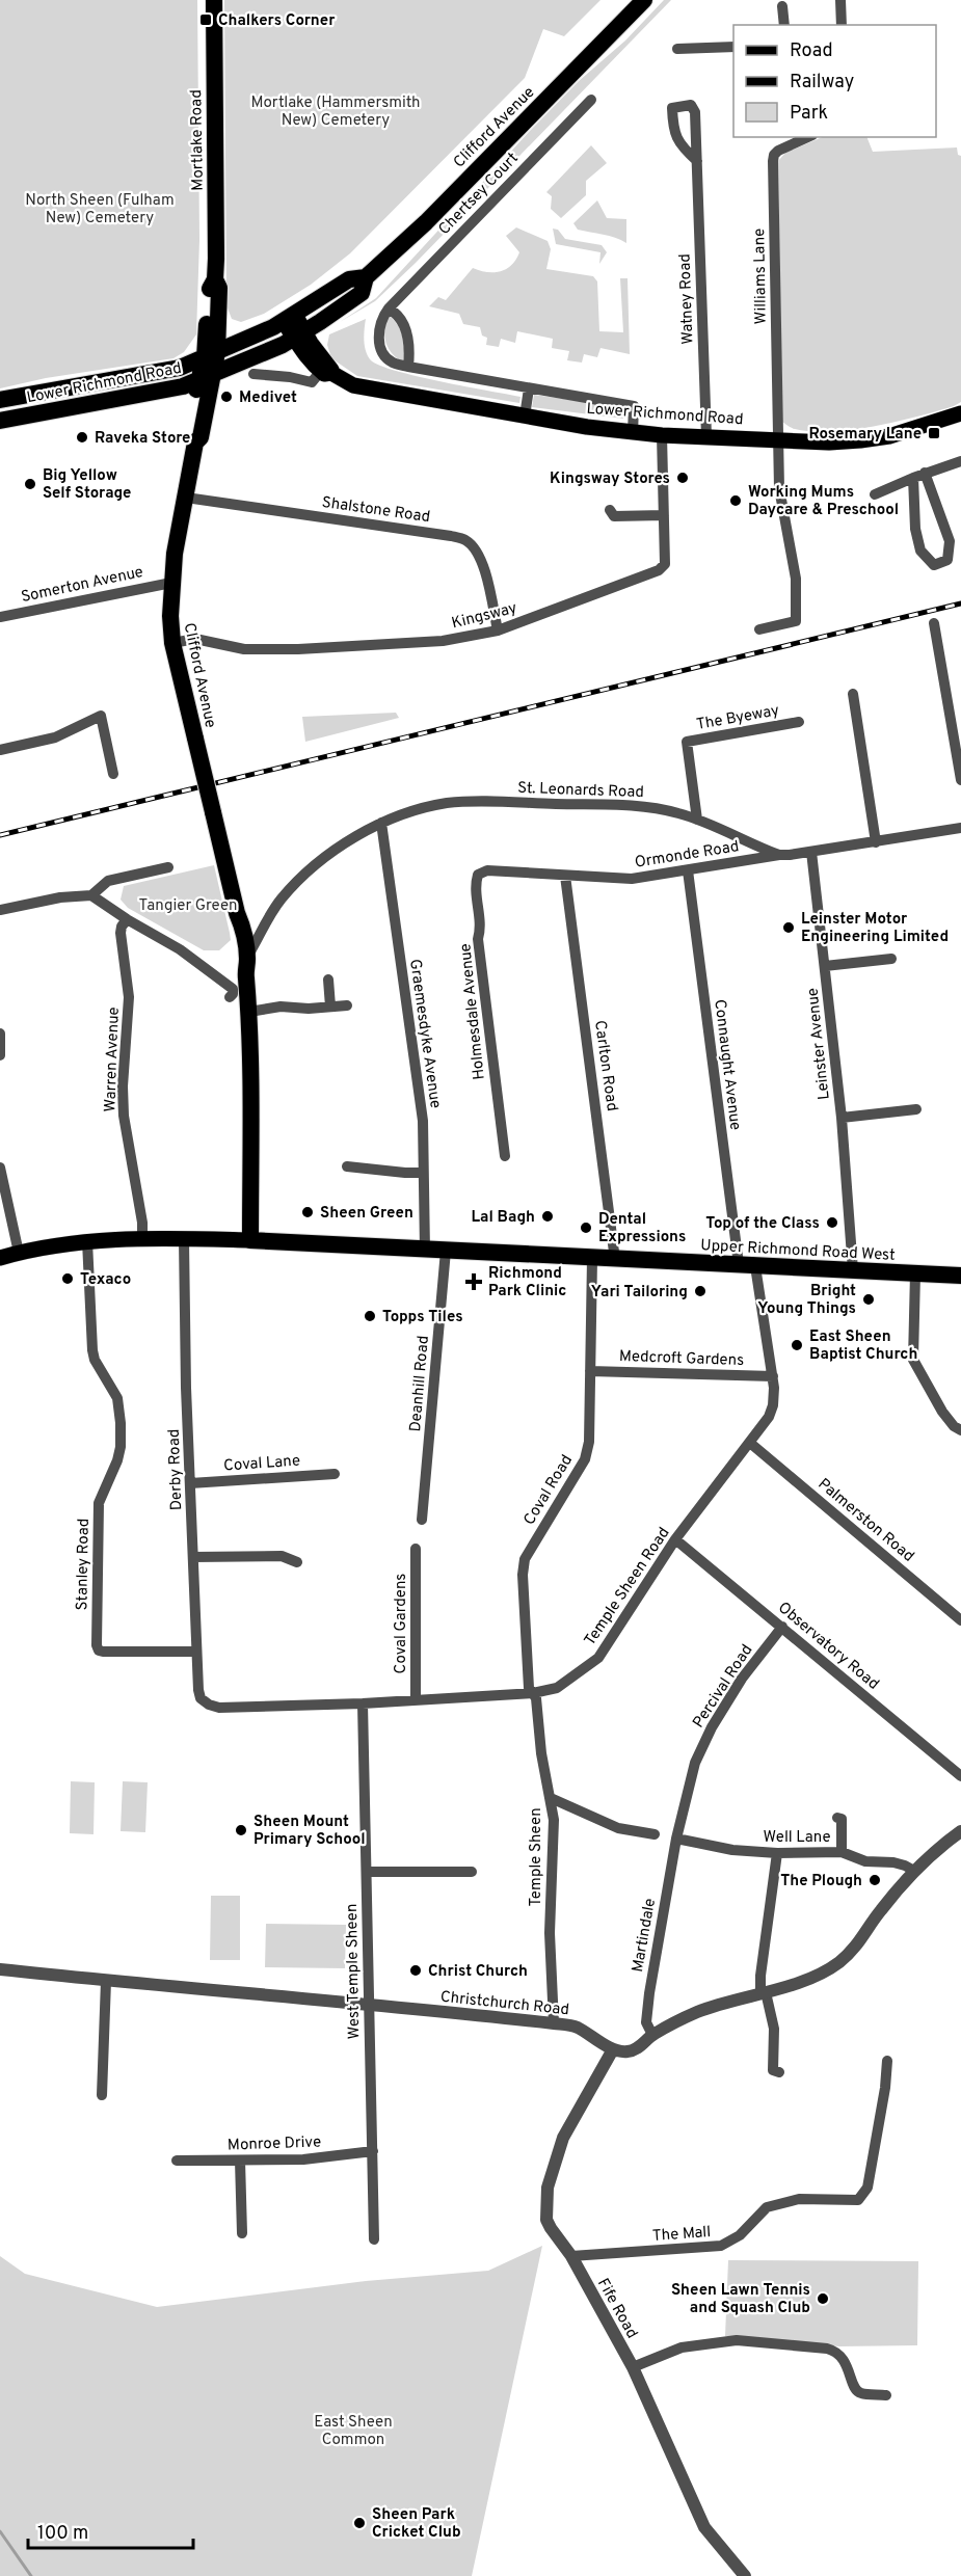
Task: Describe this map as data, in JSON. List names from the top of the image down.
{
  "streets": {
    "highway": [
      "Clifford Avenue",
      "Mortlake Road",
      "Lower Richmond Road",
      "Upper Richmond Road West"
    ],
    "street": [
      "Chertsey Court",
      "Williams Lane",
      "Watney Road",
      "Shalstone Road",
      "Somerton Avenue",
      "Kingsway",
      "The Byeway",
      "St. Leonards Road",
      "Ormonde Road",
      "Holmesdale Avenue",
      "Graemesdyke Avenue",
      "Leinster Avenue",
      "Warren Avenue",
      "Connaught Avenue",
      "Carlton Road",
      "Medcroft Gardens",
      "Deanhill Road",
      "Coval Lane",
      "Derby Road",
      "Coval Road",
      "Palmerston Road",
      "Stanley Road",
      "Temple Sheen Road",
      "Coval Gardens",
      "Observatory Road",
      "Percival Road",
      "Well Lane",
      "Temple Sheen",
      "Martindale",
      "West Temple Sheen",
      "Christchurch Road",
      "Monroe Drive",
      "The Mall",
      "Fife Road"
    ]
  },
  "crossings": [
    ["Clifford Avenue", "Mortlake Road"],
    ["Clifford Avenue", "Lower Richmond Road"],
    ["Clifford Avenue", "Shalstone Road"],
    ["Clifford Avenue", "Somerton Avenue"],
    ["Clifford Avenue", "Kingsway"],
    ["Clifford Avenue", "St. Leonards Road"],
    ["Clifford Avenue", "Upper Richmond Road West"],
    ["Mortlake Road", "Lower Richmond Road"],
    ["Chertsey Court", "Lower Richmond Road"],
    ["Williams Lane", "Lower Richmond Road"],
    ["Watney Road", "Lower Richmond Road"],
    ["Lower Richmond Road", "Kingsway"],
    ["Shalstone Road", "Kingsway"],
    ["The Byeway", "St. Leonards Road"],
    ["St. Leonards Road", "Ormonde Road"],
    ["St. Leonards Road", "Graemesdyke Avenue"],
    ["St. Leonards Road", "Leinster Avenue"],
    ["Ormonde Road", "Holmesdale Avenue"],
    ["Ormonde Road", "Connaught Avenue"],
    ["Ormonde Road", "Carlton Road"],
    ["Graemesdyke Avenue", "Upper Richmond Road West"],
    ["Leinster Avenue", "Upper Richmond Road West"],
    ["Warren Avenue", "Upper Richmond Road West"],
    ["Connaught Avenue", "Upper Richmond Road West"],
    ["Connaught Avenue", "Temple Sheen Road"],
    ["Carlton Road", "Upper Richmond Road West"],
    ["Upper Richmond Road West", "Deanhill Road"],
    ["Upper Richmond Road West", "Derby Road"],
    ["Upper Richmond Road West", "Coval Road"],
    ["Upper Richmond Road West", "Stanley Road"],
    ["Upper Richmond Road West", "Temple Sheen Road"],
    ["Medcroft Gardens", "Coval Road"],
    ["Medcroft Gardens", "Temple Sheen Road"],
    ["Coval Lane", "Derby Road"],
    ["Derby Road", "Stanley Road"],
    ["Derby Road", "Temple Sheen Road"],
    ["Coval Road", "Temple Sheen Road"],
    ["Coval Road", "Temple Sheen"],
    ["Palmerston Road", "Temple Sheen Road"],
    ["Temple Sheen Road", "Coval Gardens"],
    ["Temple Sheen Road", "Observatory Road"],
    ["Temple Sheen Road", "Temple Sheen"],
    ["Temple Sheen Road", "West Temple Sheen"],
    ["Observatory Road", "Percival Road"],
    ["Percival Road", "Well Lane"],
    ["Percival Road", "Martindale"],
    ["Well Lane", "Martindale"],
    ["Temple Sheen", "Christchurch Road"],
    ["West Temple Sheen", "Christchurch Road"],
    ["West Temple Sheen", "Monroe Drive"],
    ["Christchurch Road", "Fife Road"],
    ["The Mall", "Fife Road"]
  ],
  "parks": [
    "Mortlake (Hammersmith New) Cemetery",
    "North Sheen (Fulham New) Cemetery",
    "Tangier Green",
    "East Sheen Common"
  ],
  "places": {
    "transit": ["Chalkers Corner", "Rosemary Lane"],
    "other": [
      "Medivet",
      "Raveka Store",
      "Kingsway Stores",
      "Big Yellow Self Storage",
      "Working Mums Daycare & Preschool",
      "Leinster Motor Engineering Limited",
      "Sheen Green",
      "Lal Bagh",
      "Top of the Class",
      "Dental Expressions",
      "Texaco",
      "Yari Tailoring",
      "Bright Young Things",
      "Topps Tiles",
      "East Sheen Baptist Church",
      "Sheen Mount Primary School",
      "The Plough",
      "Christ Church",
      "Sheen Lawn Tennis and Squash Club",
      "Sheen Park Cricket Club"
    ],
    "health": ["Richmond Park Clinic"]
  },
  "legend": ["Road", "Railway", "Park"],
  "scale_bar": "100 m"
}
